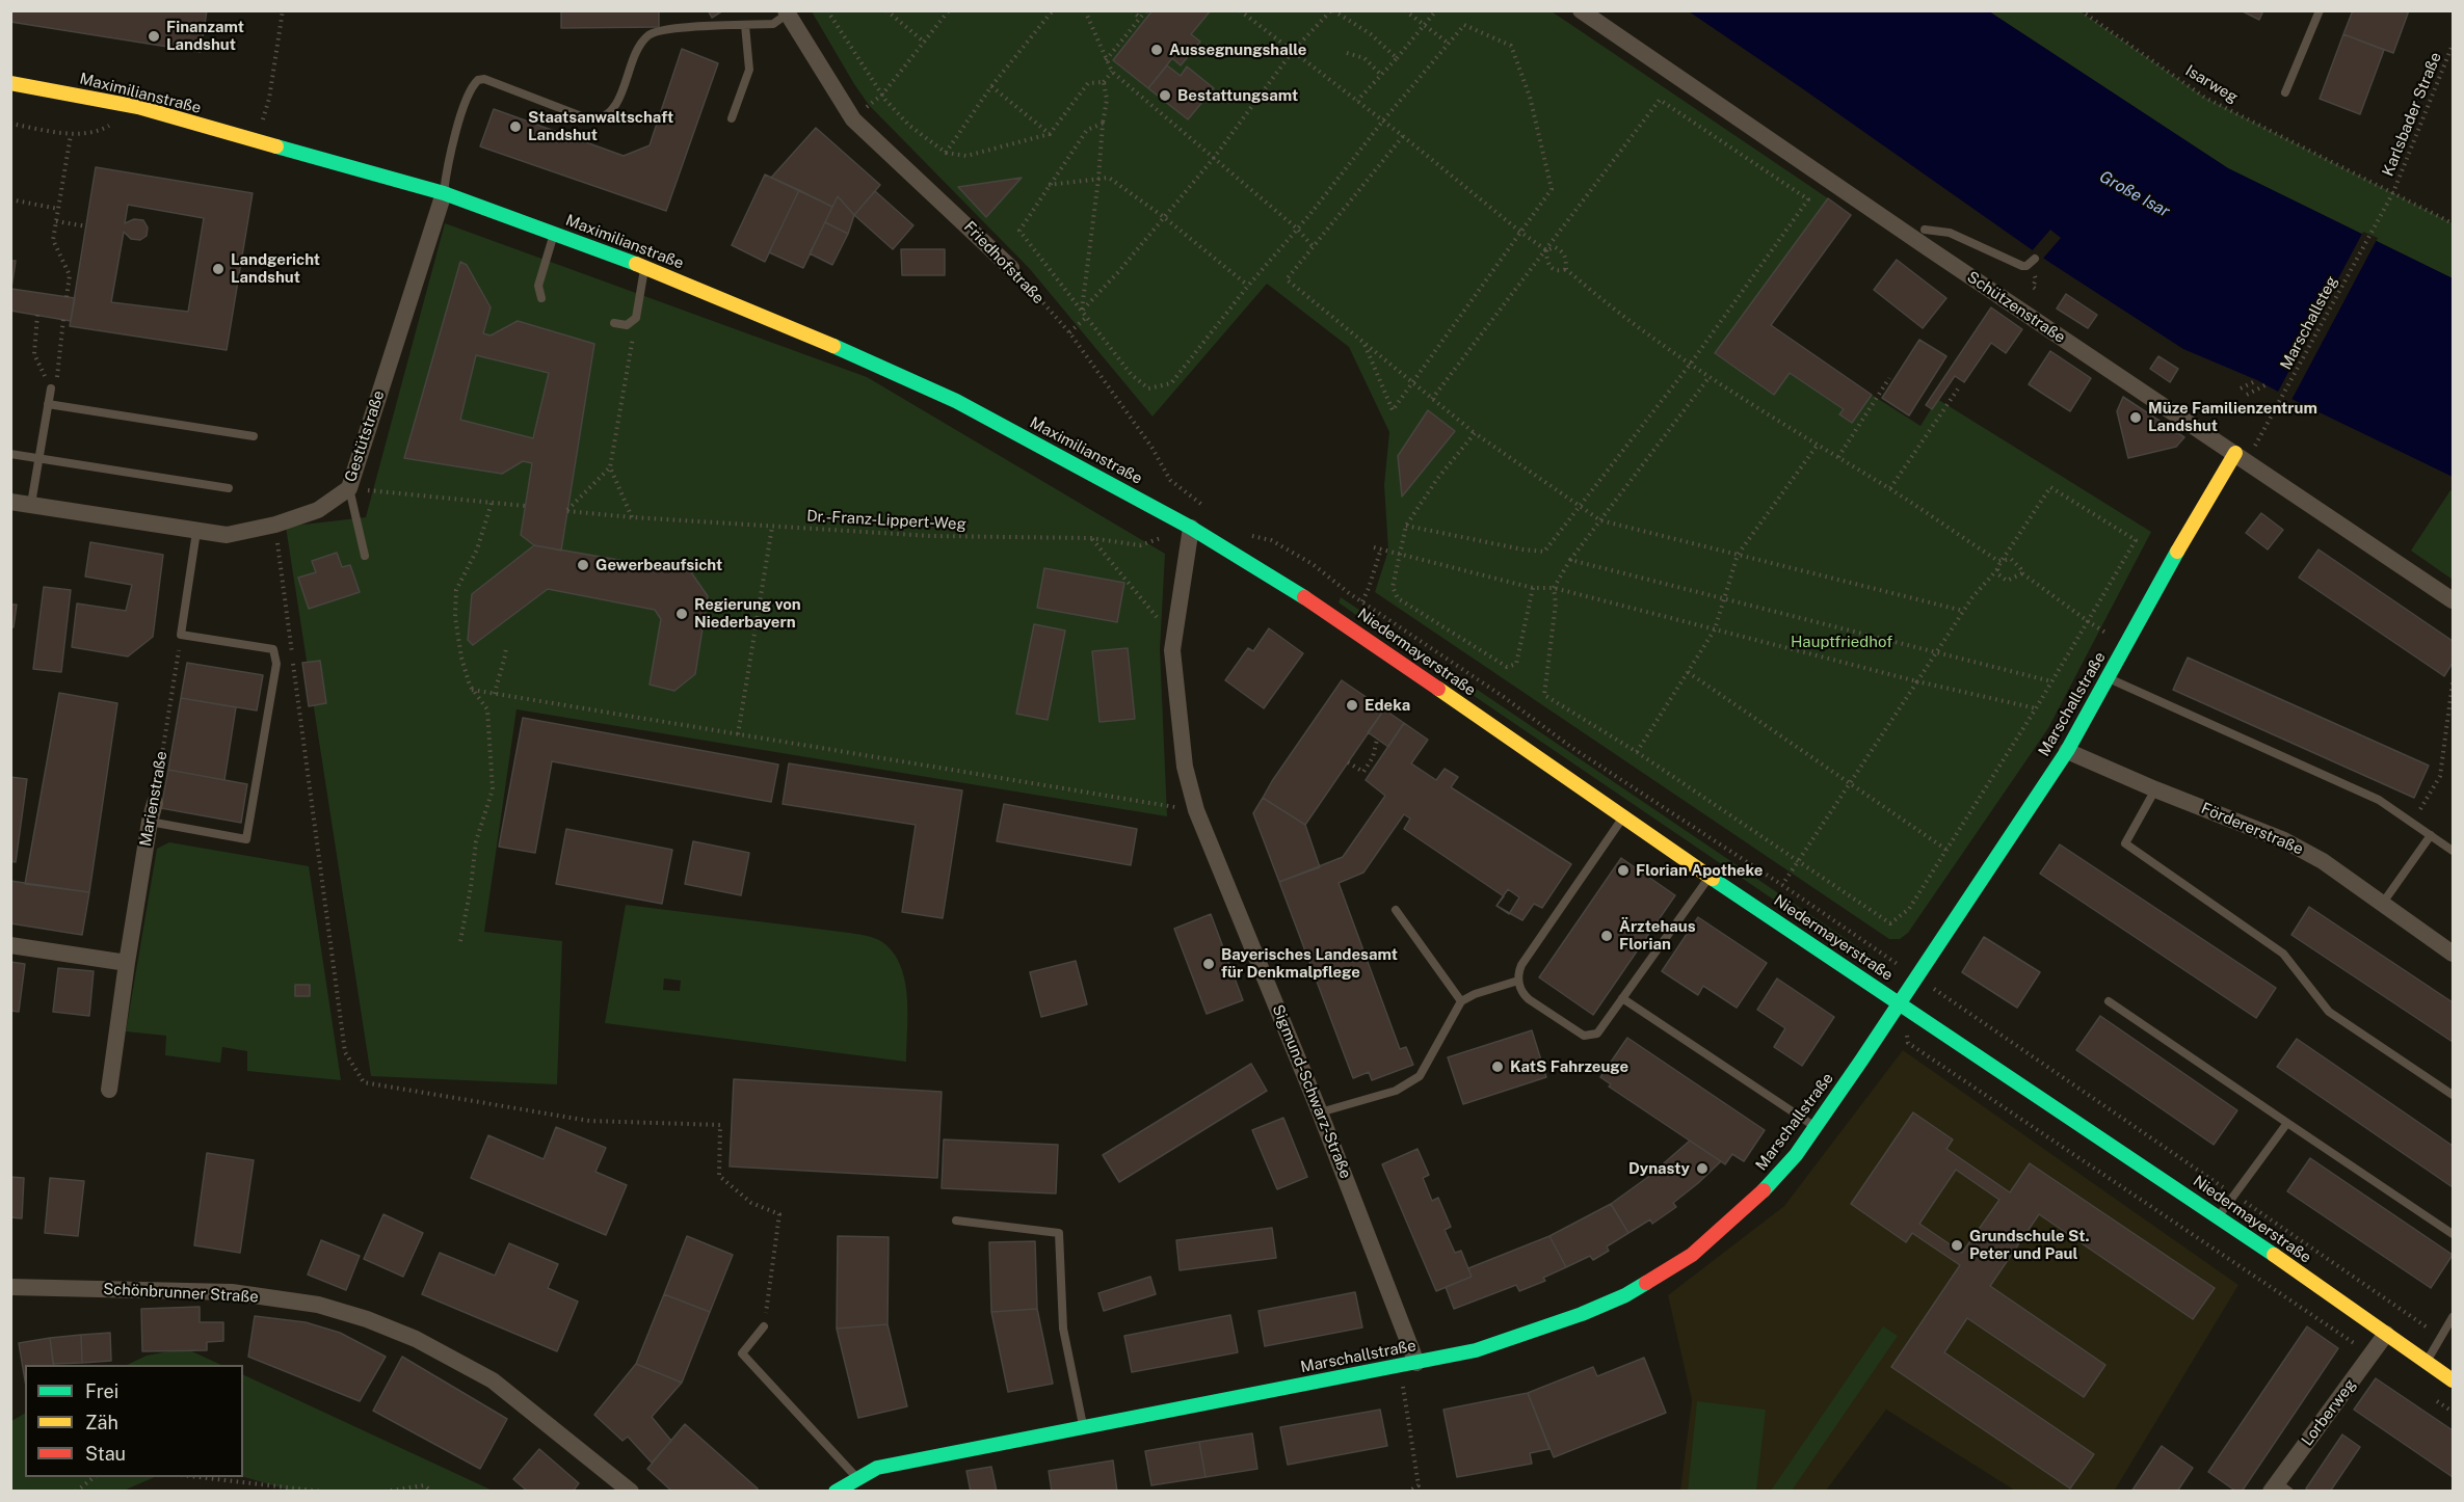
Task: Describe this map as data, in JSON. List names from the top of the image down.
{
  "streets": {
    "main road": ["Maximilianstraße", "Niedermayerstraße", "Marschallstraße"],
    "street": [
      "Friedhofstraße",
      "Schützenstraße",
      "Gestütstraße",
      "Marienstraße",
      "Fördererstraße",
      "Sigmund-Schwarz-Straße",
      "Schönbrunner Straße",
      "Lorberweg"
    ],
    "path": [
      "Isarweg",
      "Karlsbader Straße",
      "Marschallsteg",
      "Dr.-Franz-Lippert-Weg"
    ]
  },
  "crossings": [
    ["Isarweg", "Karlsbader Straße"],
    ["Isarweg", "Marschallsteg"],
    ["Maximilianstraße", "Gestütstraße"],
    ["Maximilianstraße", "Niedermayerstraße"],
    ["Maximilianstraße", "Sigmund-Schwarz-Straße"],
    ["Karlsbader Straße", "Marschallsteg"],
    ["Schützenstraße", "Marschallsteg"],
    ["Schützenstraße", "Marschallstraße"],
    ["Marschallsteg", "Marschallstraße"],
    ["Niedermayerstraße", "Marschallstraße"],
    ["Niedermayerstraße", "Sigmund-Schwarz-Straße"],
    ["Niedermayerstraße", "Lorberweg"],
    ["Marschallstraße", "Fördererstraße"],
    ["Marschallstraße", "Sigmund-Schwarz-Straße"]
  ],
  "water": ["Große Isar"],
  "parks": ["Hauptfriedhof"],
  "places": [
    "Finanzamt Landshut",
    "Aussegnungshalle",
    "Bestattungsamt",
    "Staatsanwaltschaft Landshut",
    "Landgericht Landshut",
    "Müze Familienzentrum Landshut",
    "Gewerbeaufsicht",
    "Regierung von Niederbayern",
    "Edeka",
    "Florian Apotheke",
    "Ärztehaus Florian",
    "Bayerisches Landesamt für Denkmalpflege",
    "KatS Fahrzeuge",
    "Dynasty",
    "Grundschule St. Peter und Paul"
  ],
  "legend": ["Frei", "Zäh", "Stau"]
}
